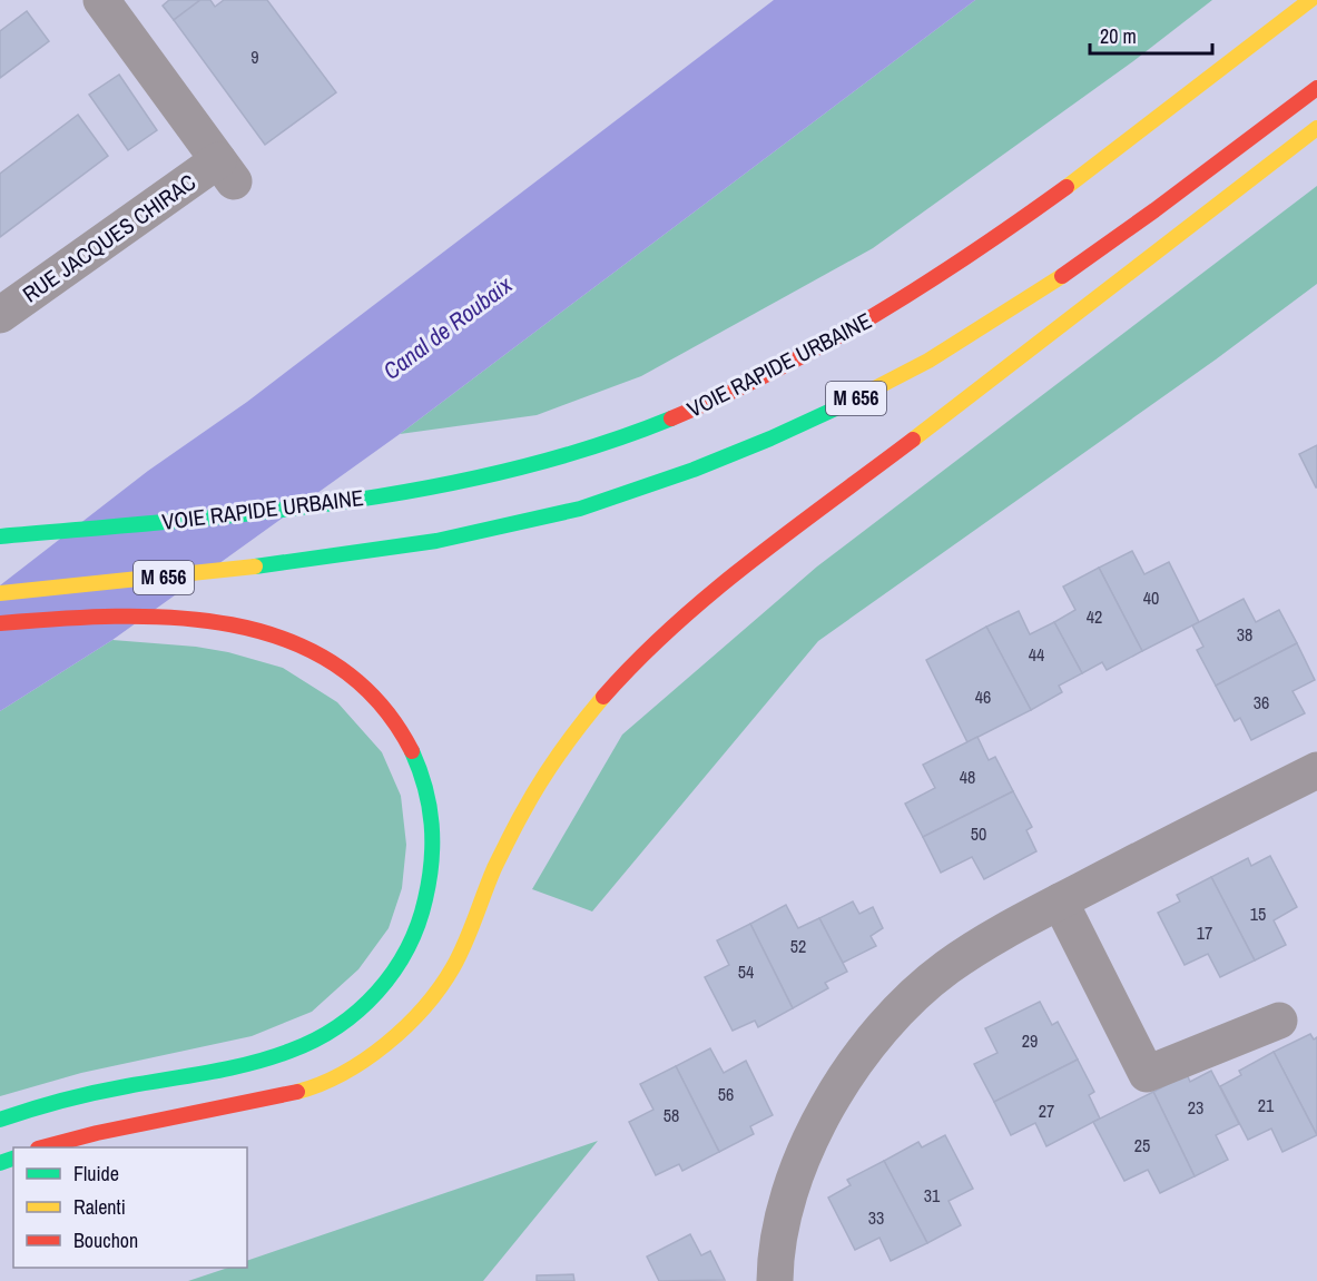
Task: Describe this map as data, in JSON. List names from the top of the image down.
{
  "streets": {
    "highway": ["VOIE RAPIDE URBAINE", "M 656"],
    "street": ["RUE JACQUES CHIRAC"]
  },
  "water": ["Canal de Roubaix"],
  "house_numbers": [
    "9",
    "40",
    "42",
    "38",
    "44",
    "46",
    "36",
    "48",
    "50",
    "15",
    "17",
    "52",
    "54",
    "29",
    "56",
    "21",
    "23",
    "27",
    "58",
    "25",
    "31",
    "33"
  ],
  "legend": ["Fluide", "Ralenti", "Bouchon"],
  "scale_bar": "20 m"
}
